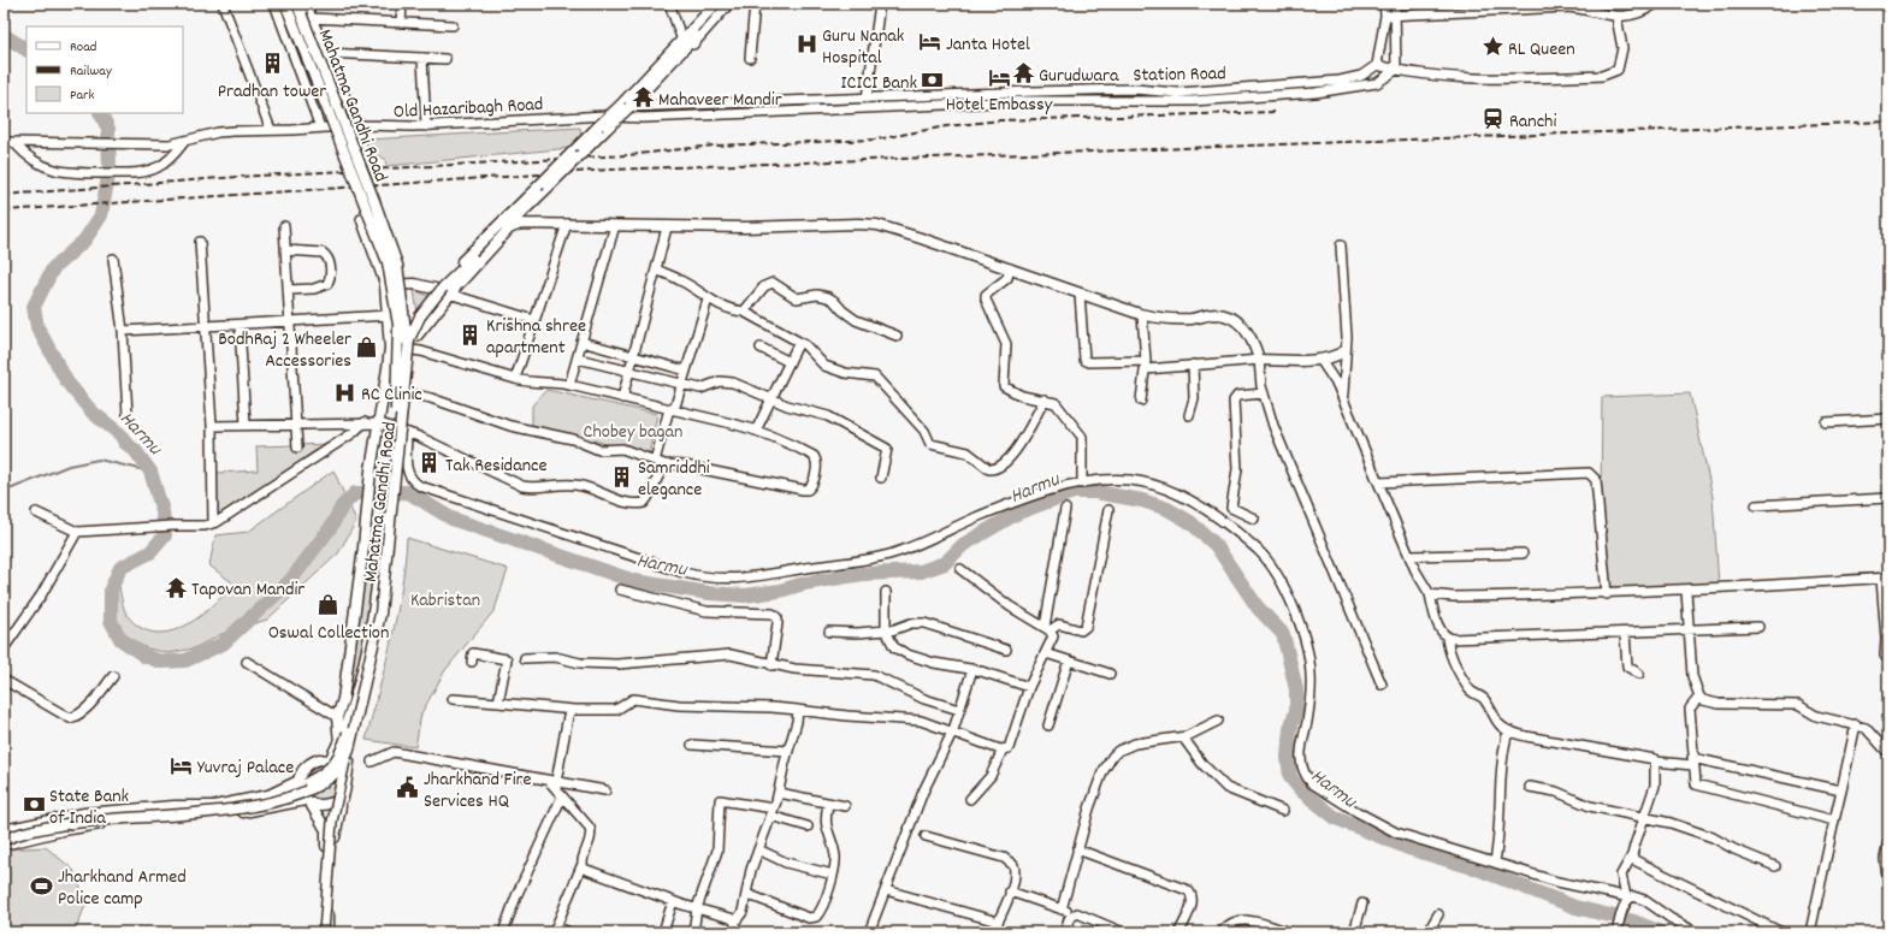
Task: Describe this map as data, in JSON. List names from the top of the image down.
{
  "streets": {
    "main road": ["Mahatma Gandhi Road"],
    "street": ["Station Road", "Old Hazaribagh Road"]
  },
  "crossings": [
    ["Station Road", "Old Hazaribagh Road"]
  ],
  "water": ["Harmu"],
  "parks": ["Chobey bagan", "Kabristan"],
  "places": {
    "hotel": ["Janta Hotel", "Hotel Embassy", "Yuvraj Palace"],
    "hospital": ["Guru Nanak Hospital", "RC Clinic"],
    "place": ["RL Queen"],
    "building": [
      "Pradhan tower",
      "Krishna shree apartment",
      "Tak Residance",
      "Samriddhi elegance"
    ],
    "temple": ["Gurudwara", "Mahaveer Mandir", "Tapovan Mandir"],
    "bank": ["ICICI Bank", "State Bank of India"],
    "station": ["Ranchi"],
    "shop": ["BodhRaj 2 Wheeler Accessories", "Oswal Collection"],
    "public building": ["Jharkhand Fire Services HQ"],
    "sports": ["Jharkhand Armed Police camp"]
  },
  "legend": ["Road", "Railway", "Park"]
}
